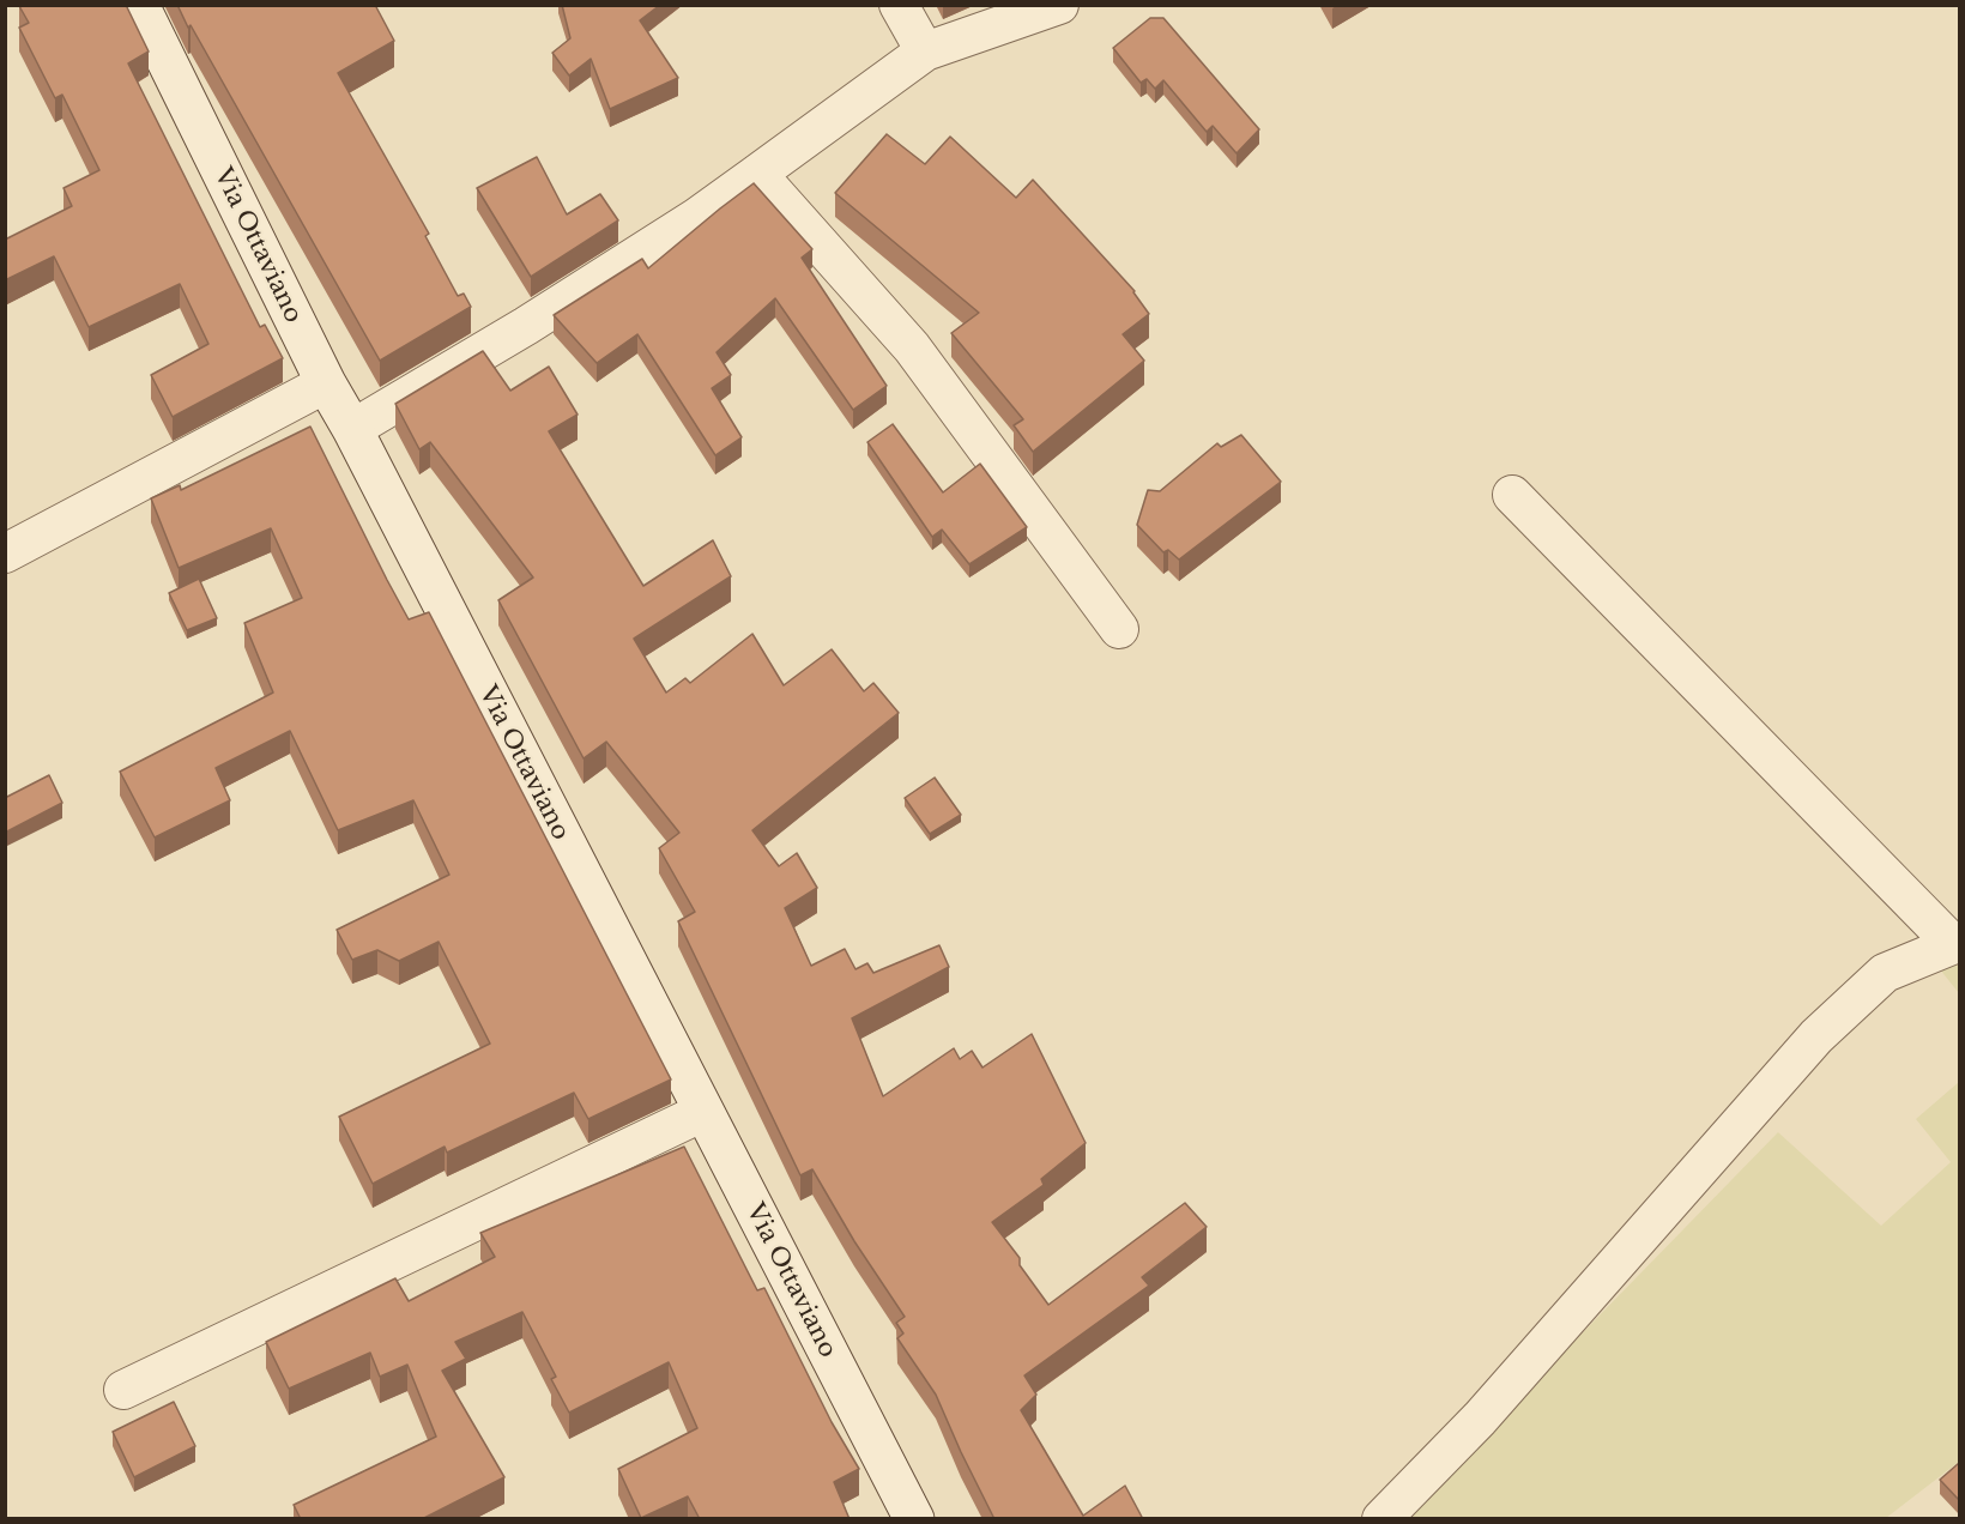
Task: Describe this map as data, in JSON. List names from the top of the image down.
{
  "streets": {
    "main road": ["Via Ottaviano"]
  }
}
